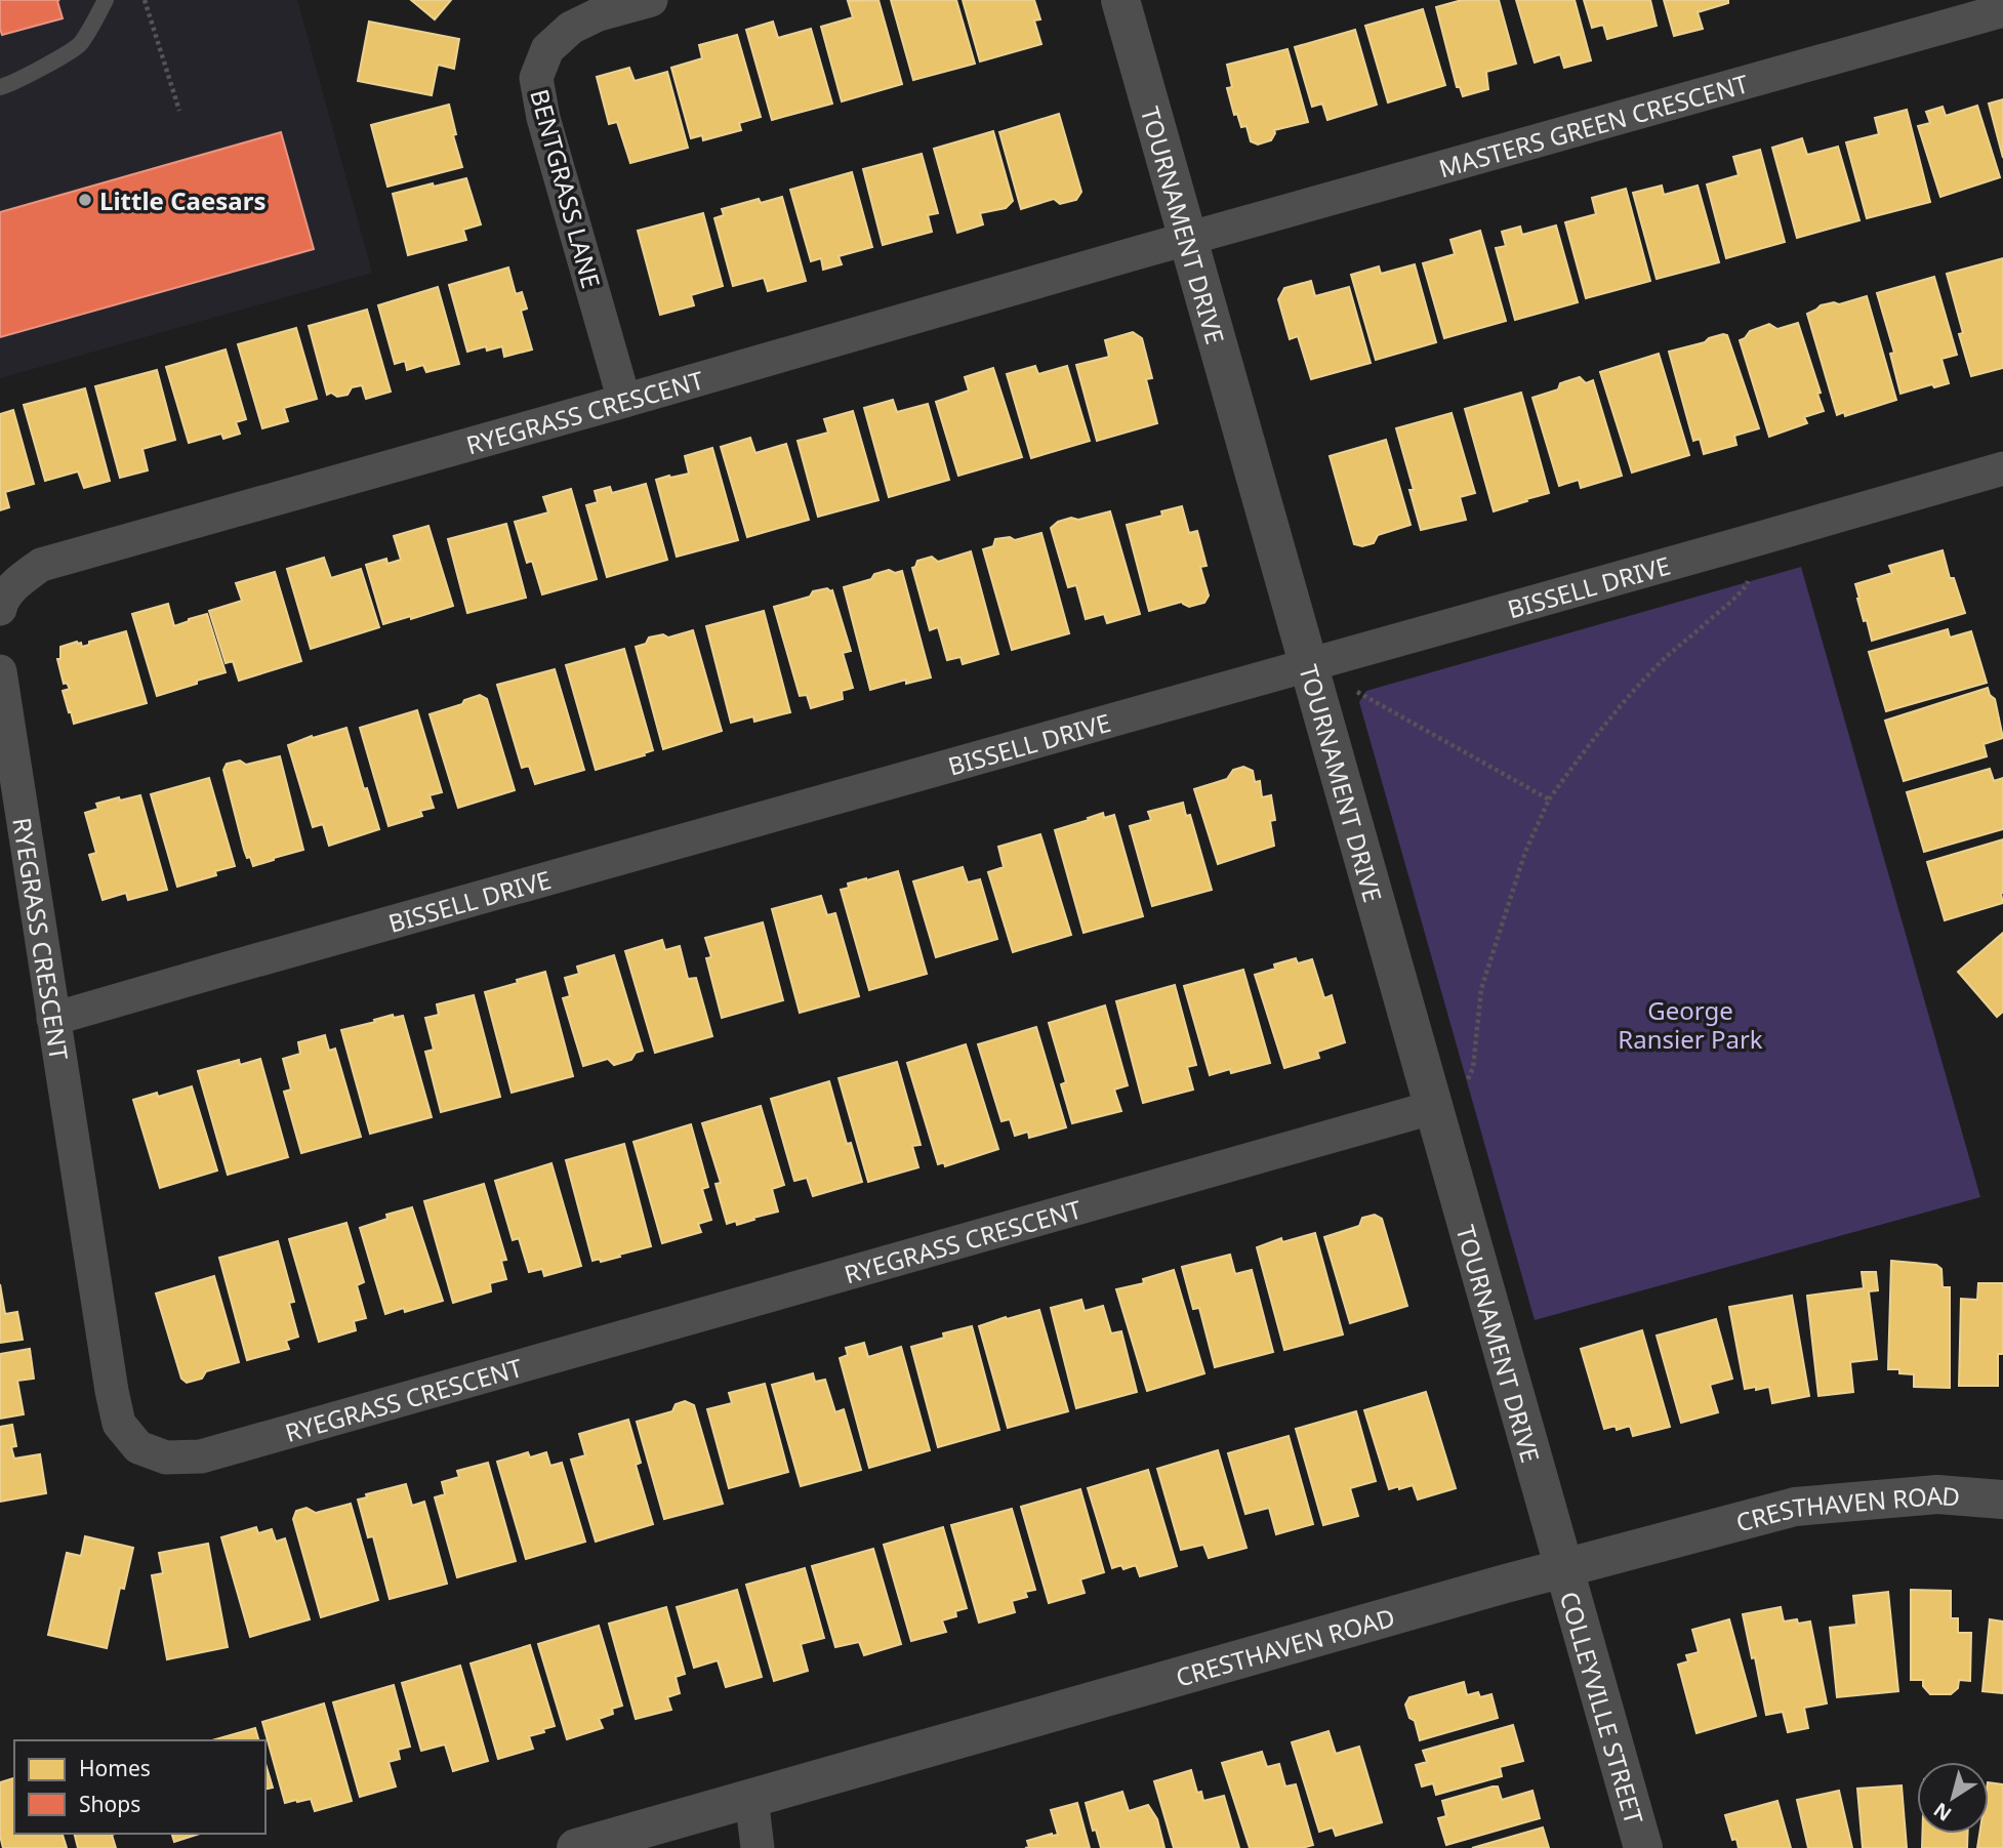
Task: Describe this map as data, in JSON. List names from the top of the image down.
{
  "streets": {
    "street": [
      "MASTERS GREEN CRESCENT",
      "BENTGRASS LANE",
      "TOURNAMENT DRIVE",
      "RYEGRASS CRESCENT",
      "BISSELL DRIVE",
      "CRESTHAVEN ROAD",
      "COLLEYVILLE STREET"
    ]
  },
  "crossings": [
    ["MASTERS GREEN CRESCENT", "TOURNAMENT DRIVE"],
    ["MASTERS GREEN CRESCENT", "RYEGRASS CRESCENT"],
    ["BENTGRASS LANE", "RYEGRASS CRESCENT"],
    ["TOURNAMENT DRIVE", "RYEGRASS CRESCENT"],
    ["TOURNAMENT DRIVE", "BISSELL DRIVE"],
    ["TOURNAMENT DRIVE", "CRESTHAVEN ROAD"],
    ["TOURNAMENT DRIVE", "COLLEYVILLE STREET"],
    ["RYEGRASS CRESCENT", "BISSELL DRIVE"],
    ["CRESTHAVEN ROAD", "COLLEYVILLE STREET"]
  ],
  "parks": ["George Ransier Park"],
  "places": ["Little Caesars"],
  "legend": ["Homes", "Shops"],
  "north": "bottom left"
}
